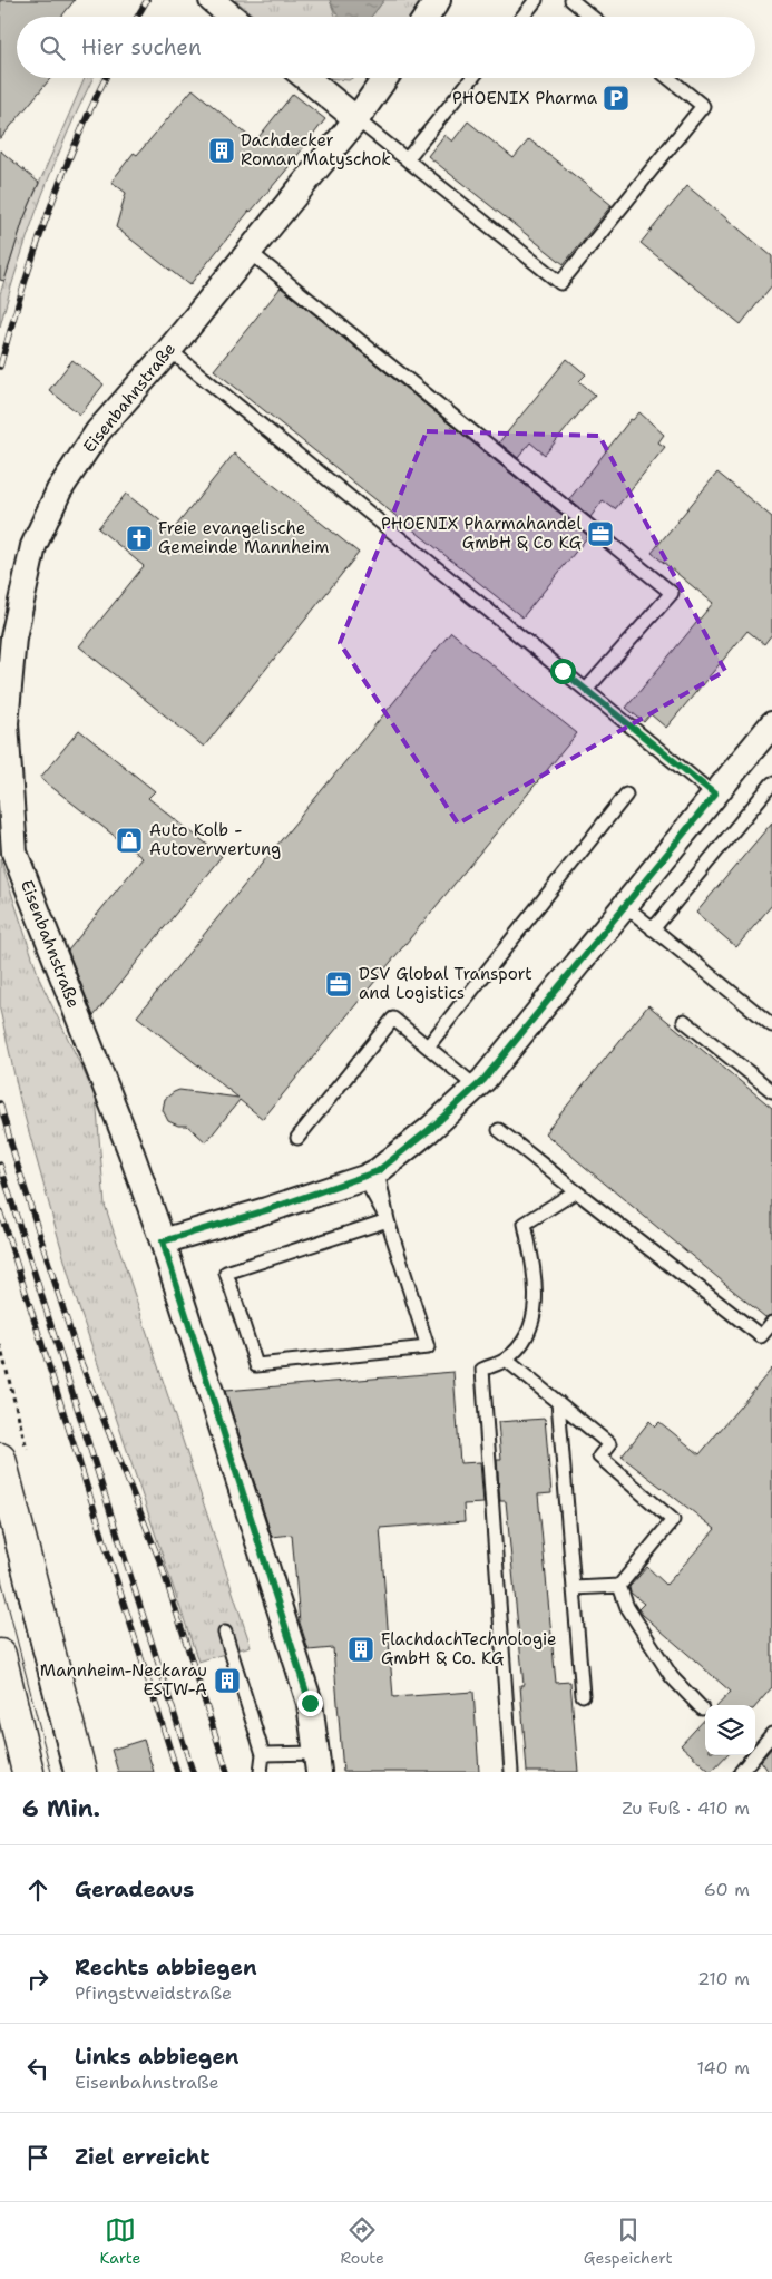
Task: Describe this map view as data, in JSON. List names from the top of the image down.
{
  "streets": {
    "street": ["Eisenbahnstraße"]
  },
  "places": {
    "parking": ["PHOENIX Pharma"],
    "building": ["Dachdecker Roman Matyschok", "FlachdachTechnologie GmbH & Co. KG", "Mannheim-Neckarau ESTW-A"],
    "office": ["PHOENIX Pharmahandel GmbH & Co KG", "DSV Global Transport and Logistics"],
    "church": ["Freie evangelische Gemeinde Mannheim"],
    "shop": ["Auto Kolb - Autoverwertung"]
  },
  "page": {
    "search": "Hier suchen",
    "heading": ["6 Min.", "Zu Fuß · 410 m"],
    "list": [
      ["Geradeaus", "60 m"],
      ["Rechts abbiegen", "Pfingstweidstraße", "210 m"],
      ["Links abbiegen", "Eisenbahnstraße", "140 m"],
      "Ziel erreicht"
    ],
    "nav": ["Karte", "Route", "Gespeichert"]
  }
}
